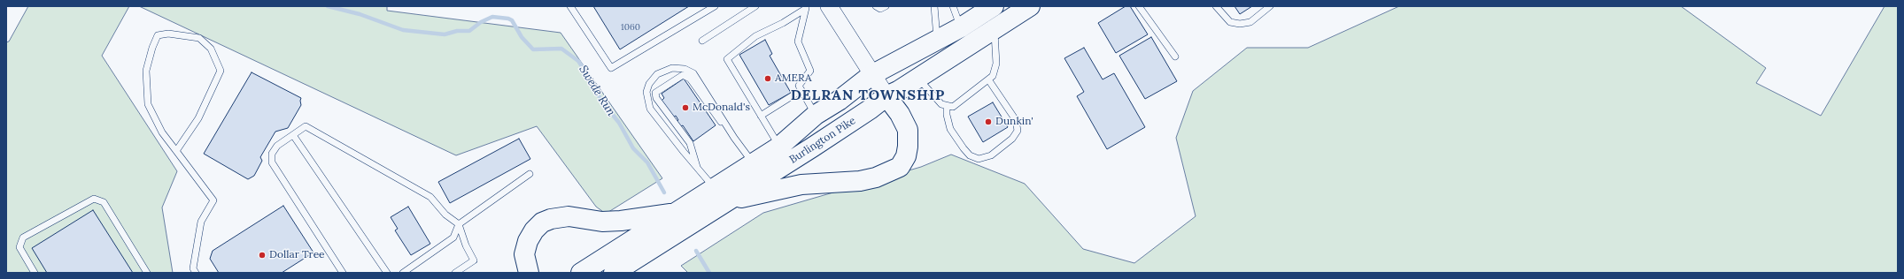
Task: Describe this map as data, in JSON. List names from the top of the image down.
{
  "streets": {
    "highway": ["Burlington Pike"]
  },
  "districts": ["DELRAN TOWNSHIP"],
  "water": ["Swede Run"],
  "places": [
    "AMERA",
    "McDonald's",
    "Dunkin'",
    "Dollar Tree"
  ],
  "house_numbers": ["1060"]
}
